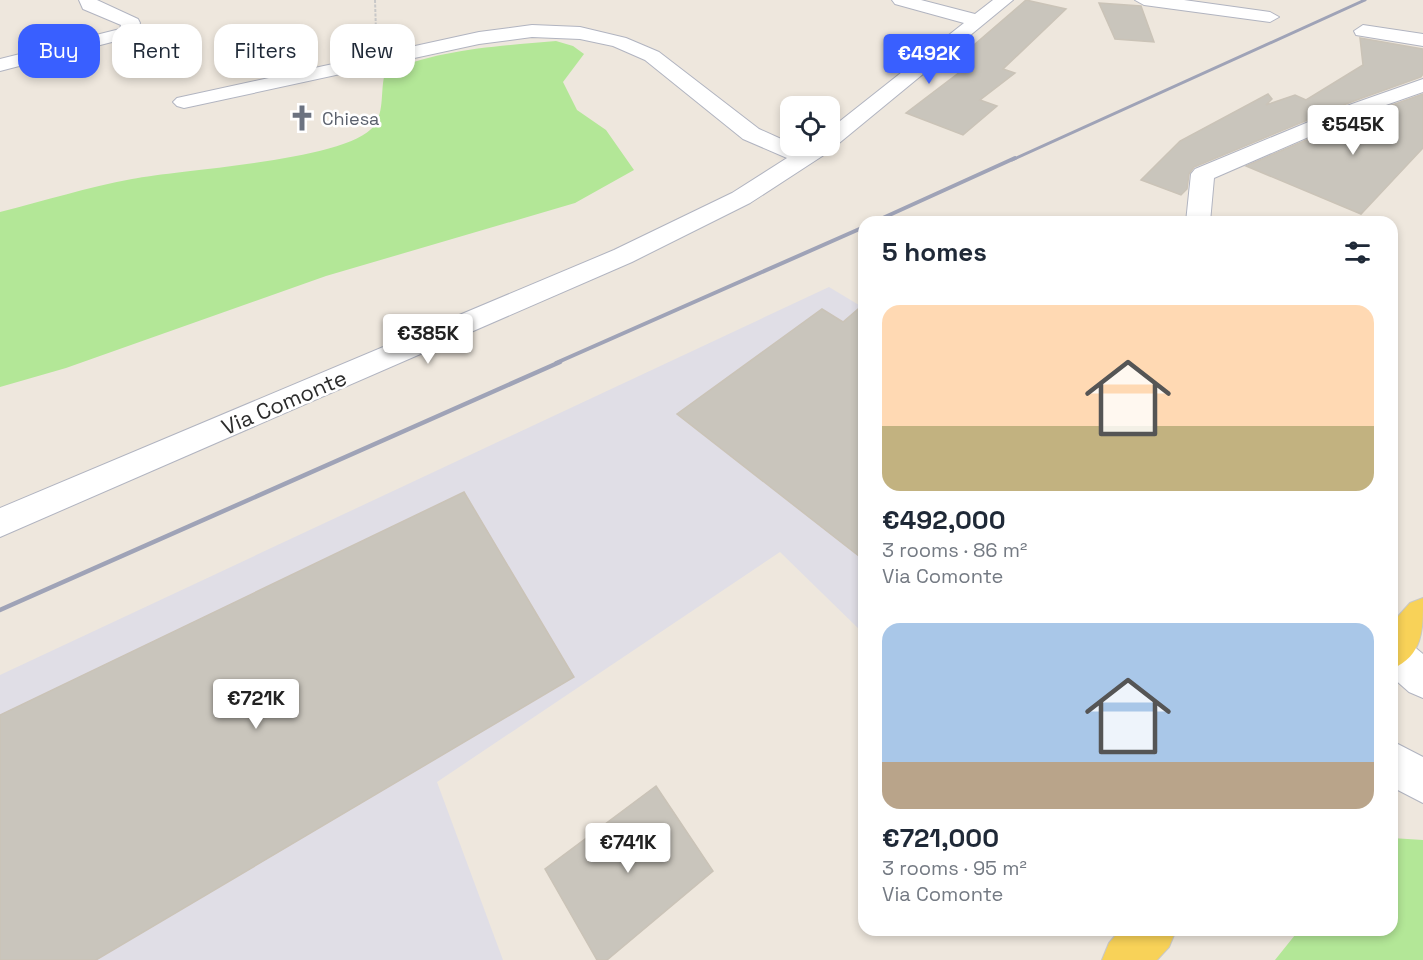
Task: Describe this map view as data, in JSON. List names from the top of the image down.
{
  "streets": {
    "street": ["Via Comonte"]
  },
  "places": {
    "church": ["Chiesa"]
  },
  "page": {
    "chip": [
      "Buy",
      "Rent",
      "Filters",
      "New"
    ],
    "price": [
      "€492K",
      "€545K",
      "€385K",
      "€721K",
      "€741K"
    ],
    "heading": "5 homes",
    "list": [
      {
        "name": "€492,000",
        "note": "3 rooms · 86 m² · Via Comonte"
      },
      {
        "name": "€721,000",
        "note": "3 rooms · 95 m² · Via Comonte"
      }
    ]
  }
}
